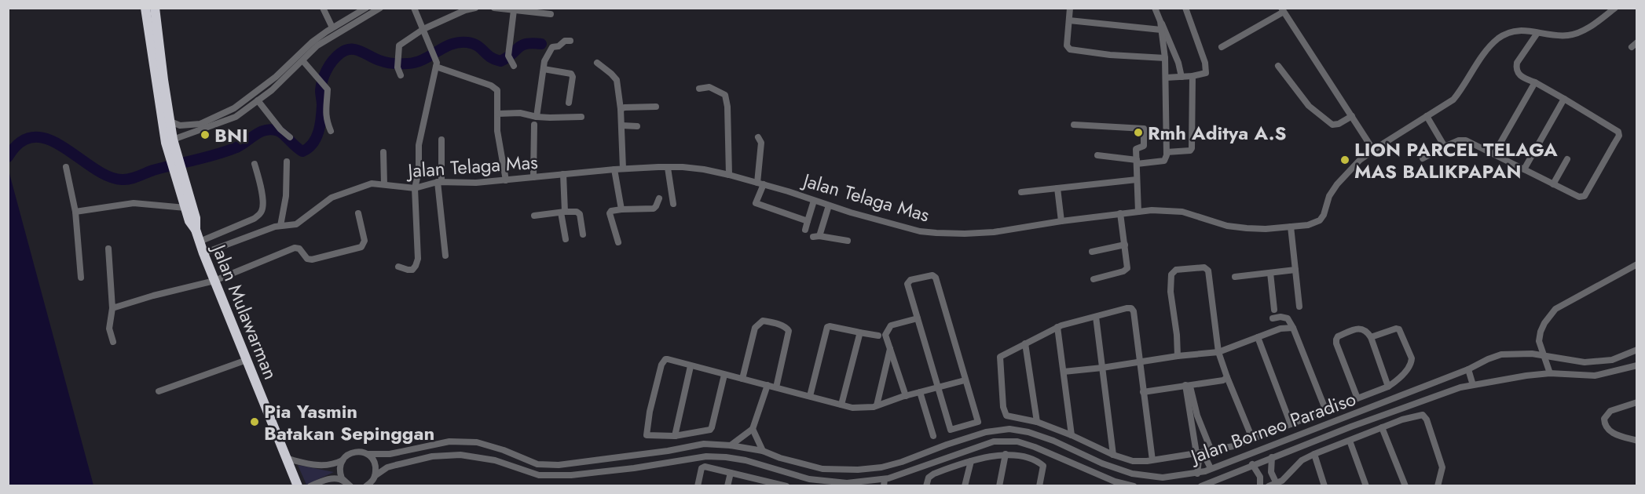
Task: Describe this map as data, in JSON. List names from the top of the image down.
{
  "streets": {
    "highway": ["Jalan Mulawarman"],
    "street": ["Jalan Telaga Mas", "Jalan Borneo Paradiso"]
  },
  "crossings": [
    ["Jalan Telaga Mas", "Jalan Mulawarman"],
    ["Jalan Mulawarman", "Jalan Borneo Paradiso"]
  ],
  "places": [
    "Rmh Aditya A.S",
    "BNI",
    "LION PARCEL TELAGA MAS BALIKPAPAN",
    "Pia Yasmin Batakan Sepinggan"
  ]
}
